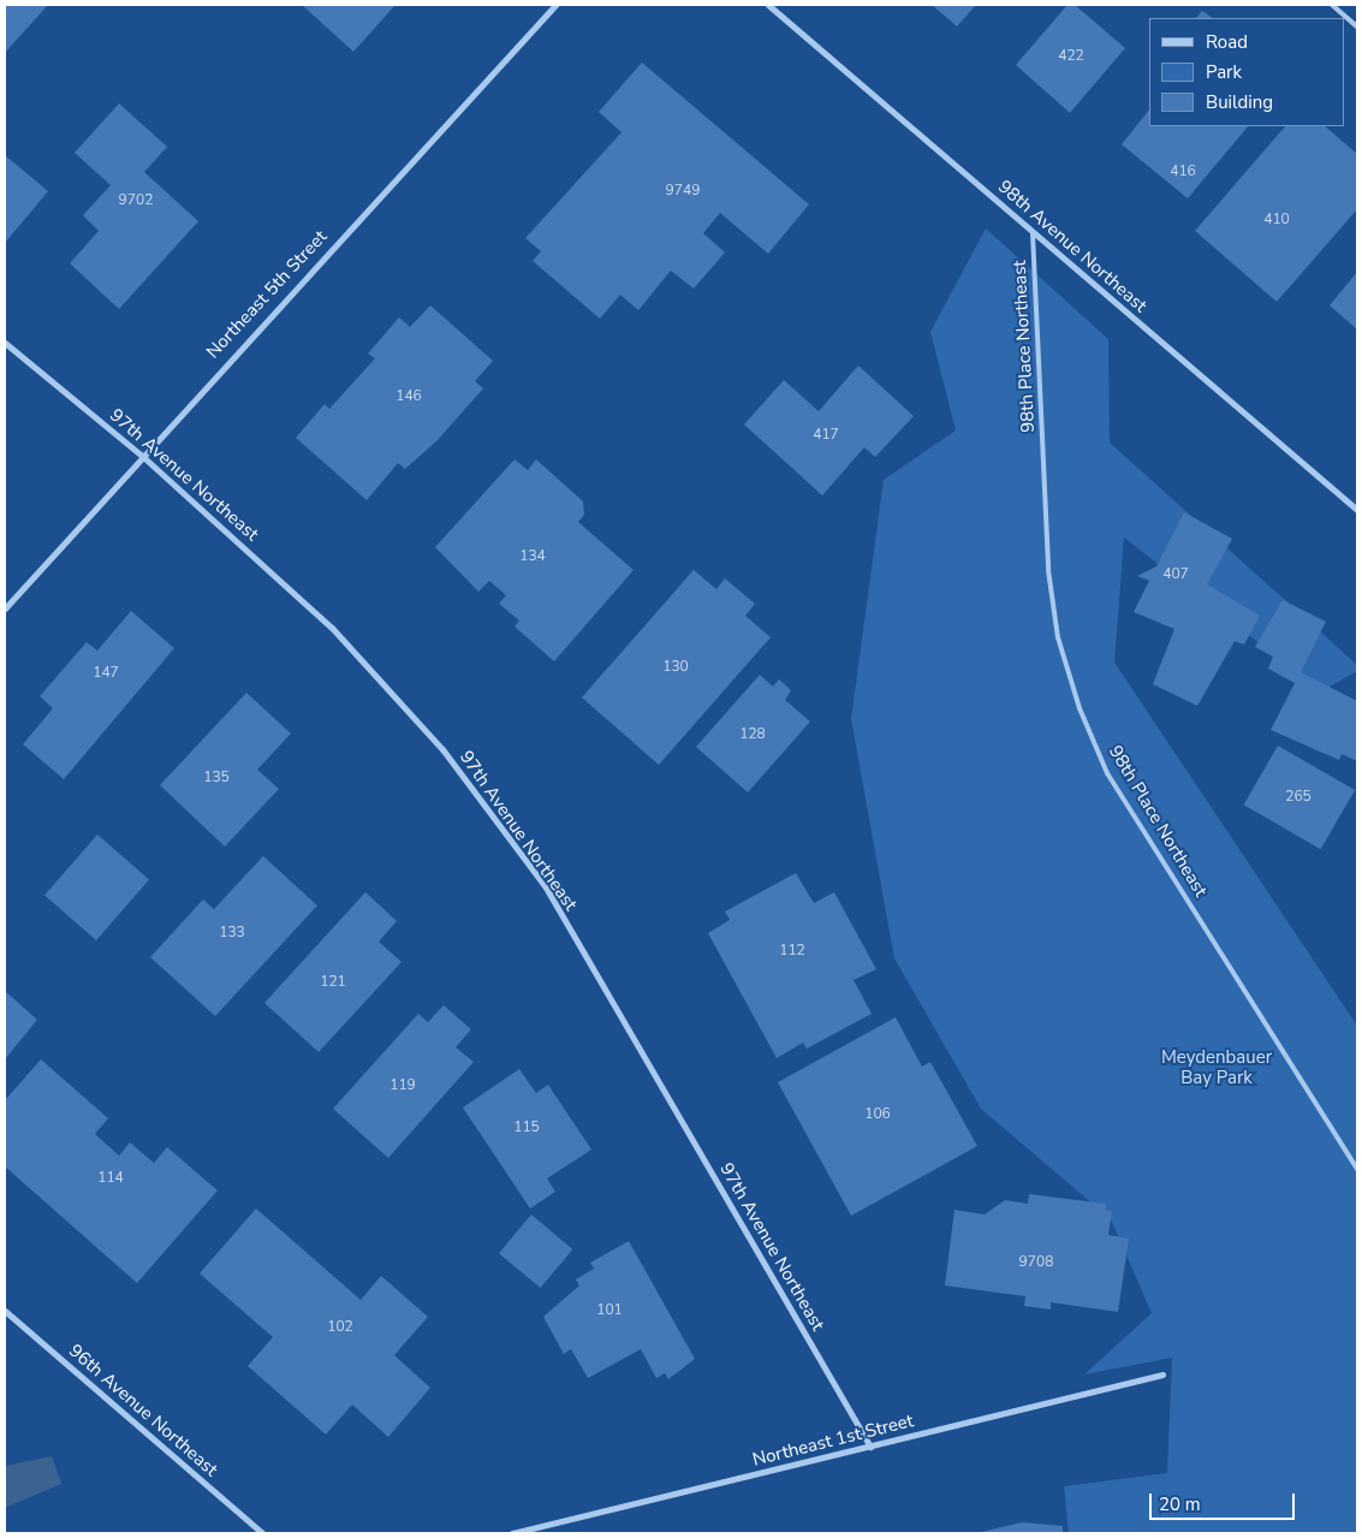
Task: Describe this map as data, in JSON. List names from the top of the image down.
{
  "streets": {
    "street": [
      "98th Avenue Northeast",
      "Northeast 5th Street",
      "97th Avenue Northeast",
      "96th Avenue Northeast",
      "Northeast 1st Street"
    ],
    "lane": ["98th Place Northeast"]
  },
  "crossings": [
    ["98th Avenue Northeast", "98th Place Northeast"],
    ["Northeast 5th Street", "97th Avenue Northeast"],
    ["97th Avenue Northeast", "Northeast 1st Street"]
  ],
  "parks": ["Meydenbauer Bay Park"],
  "house_numbers": [
    "422",
    "416",
    "9749",
    "9702",
    "410",
    "146",
    "417",
    "134",
    "407",
    "130",
    "147",
    "128",
    "135",
    "265",
    "133",
    "112",
    "121",
    "119",
    "106",
    "115",
    "114",
    "9708",
    "101",
    "102"
  ],
  "legend": ["Road", "Park", "Building"],
  "scale_bar": "20 m"
}
